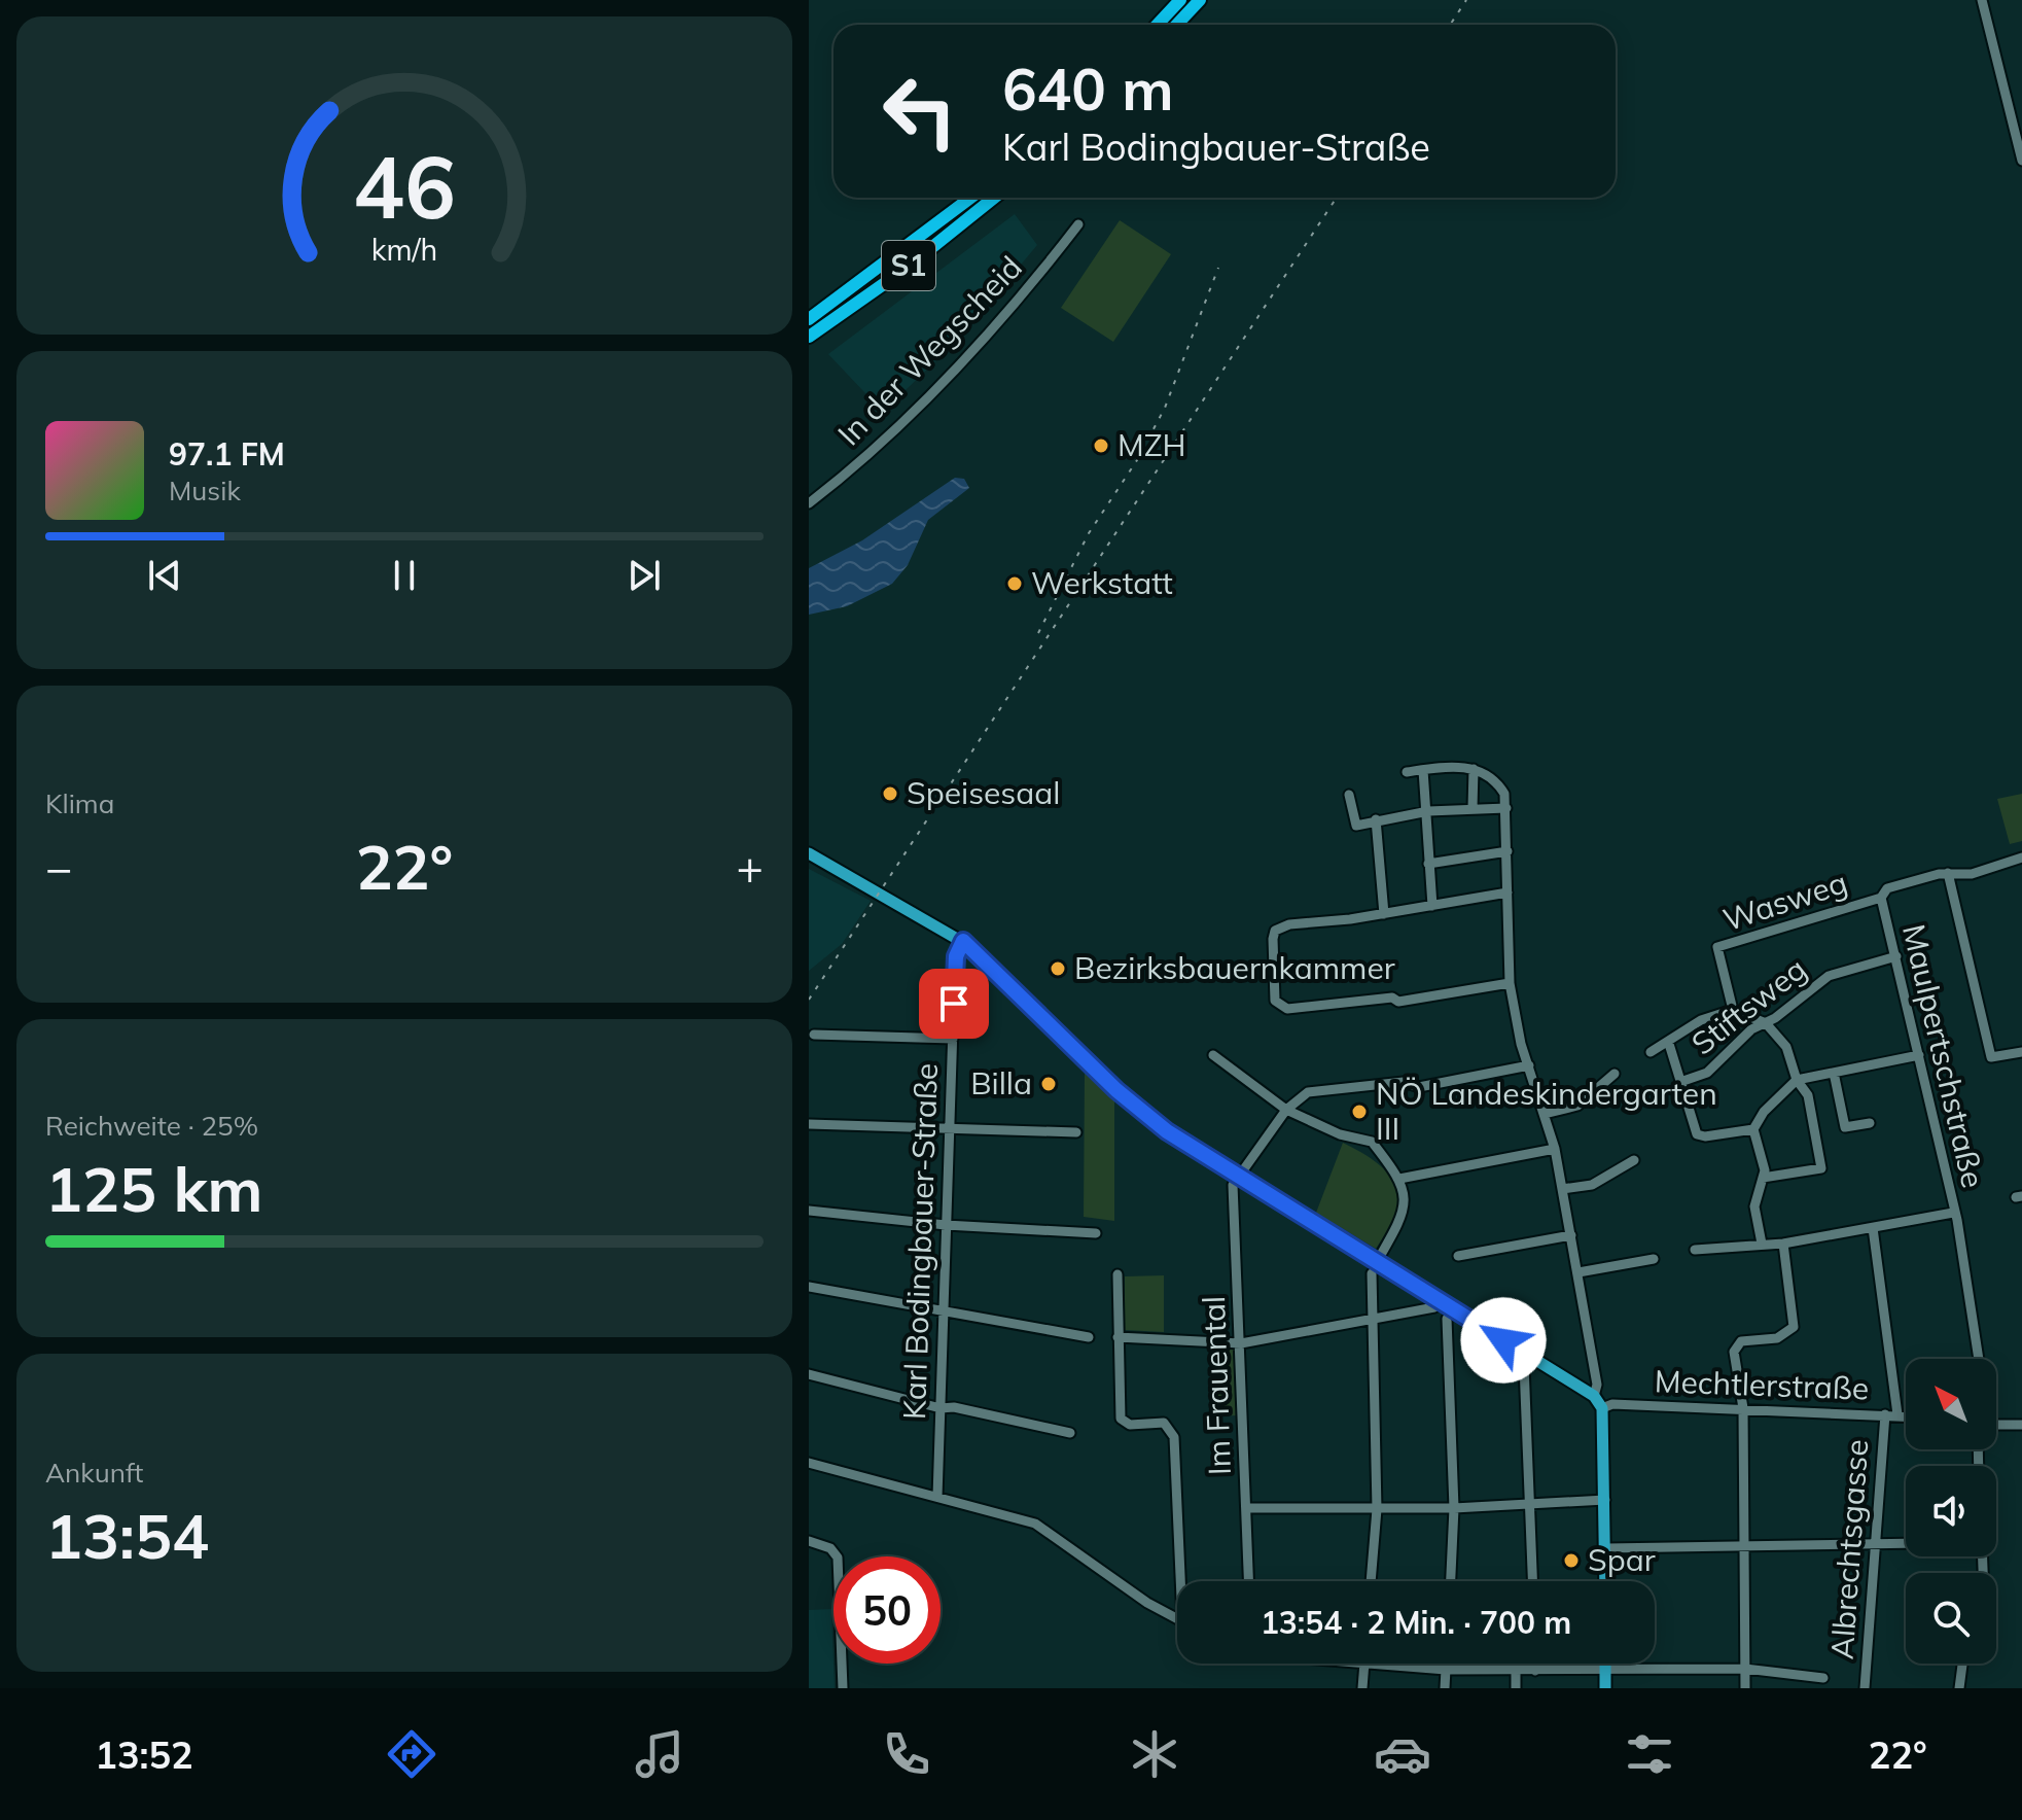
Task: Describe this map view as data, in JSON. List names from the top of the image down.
{
  "streets": {
    "highway": ["S1"],
    "street": [
      "In der Wegscheid",
      "Wasweg",
      "Stiftsweg",
      "Maulpertschstraße",
      "Karl Bodingbauer-Straße",
      "Im Frauental",
      "Mechtlerstraße",
      "Albrechtsgasse"
    ]
  },
  "crossings": [
    ["Wasweg", "Maulpertschstraße"],
    ["Stiftsweg", "Maulpertschstraße"],
    ["Mechtlerstraße", "Albrechtsgasse"]
  ],
  "places": [
    "MZH",
    "Werkstatt",
    "Speisesaal",
    "Bezirksbauernkammer",
    "Billa",
    "NÖ Landeskindergarten III",
    "Spar"
  ],
  "north": "top left",
  "page": {
    "turn": ["640 m", "Karl Bodingbauer-Straße"],
    "song": ["97.1 FM", "Musik"],
    "tile": [
      "Klima",
      ["Reichweite · 25%", "125 km"],
      ["Ankunft", "13:54"]
    ],
    "heat": ["−", "22°", "+"],
    "limit": "50",
    "trip": "13:54 · 2 Min. · 700 m",
    "tabs": ["13:52", "22°"],
    "gauge": ["46", "km/h"]
  }
}
